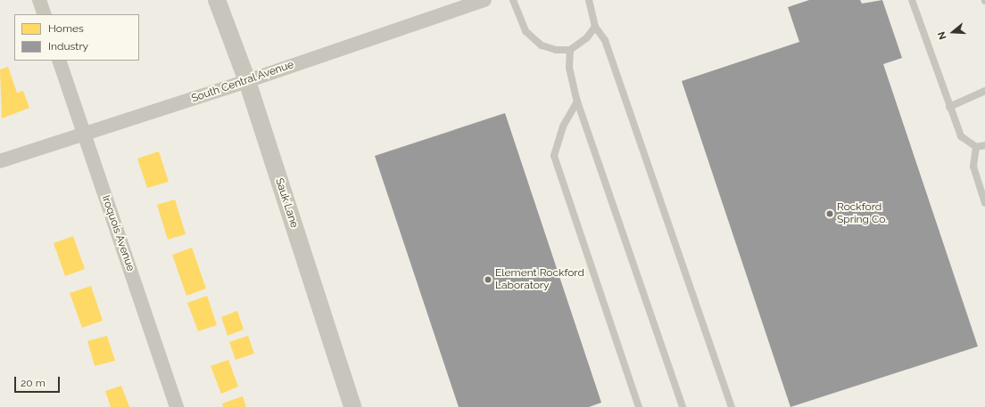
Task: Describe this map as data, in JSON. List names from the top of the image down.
{
  "streets": {
    "street": ["South Central Avenue", "Sauk Lane", "Iroquois Avenue"]
  },
  "crossings": [
    ["South Central Avenue", "Sauk Lane"],
    ["South Central Avenue", "Iroquois Avenue"]
  ],
  "places": ["Rockford Spring Co.", "Element Rockford Laboratory"],
  "legend": ["Homes", "Industry"],
  "scale_bar": "20 m",
  "north": "left"
}
